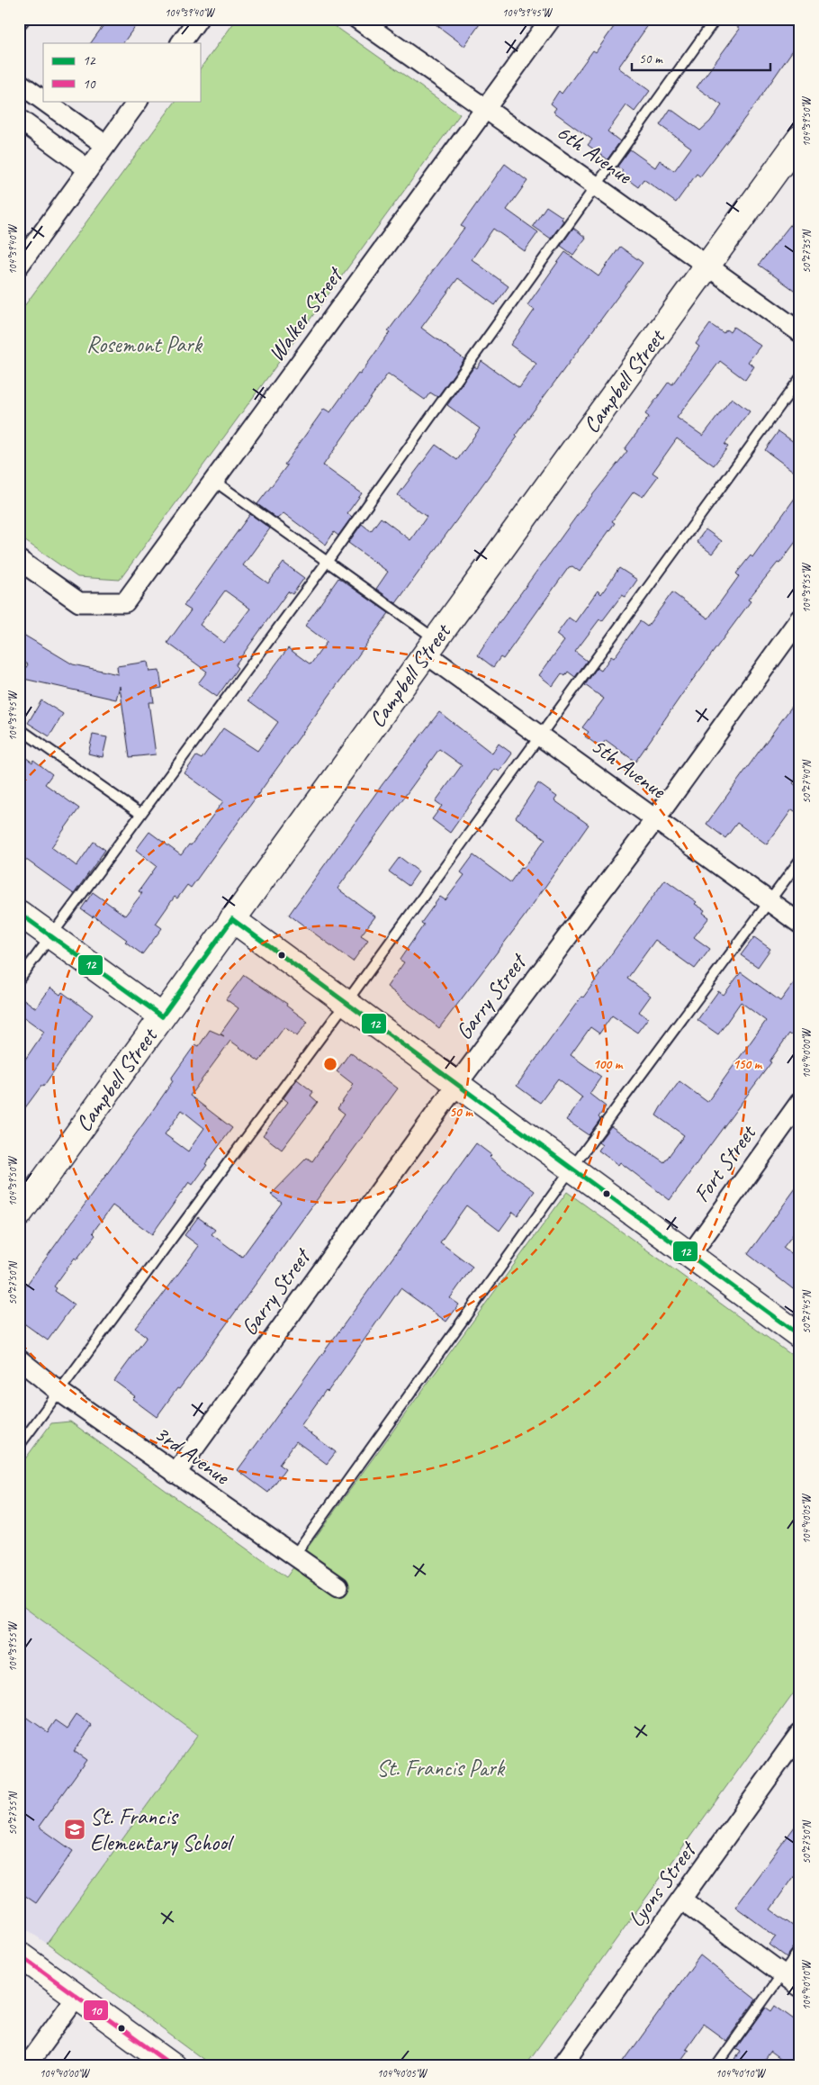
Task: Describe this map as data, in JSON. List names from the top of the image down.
{
  "streets": {
    "street": [
      "6th Avenue",
      "Walker Street",
      "Campbell Street",
      "5th Avenue",
      "Garry Street",
      "Fort Street",
      "3rd Avenue",
      "Lyons Street"
    ]
  },
  "crossings": [
    ["6th Avenue", "Walker Street"],
    ["6th Avenue", "Campbell Street"],
    ["Campbell Street", "5th Avenue"],
    ["5th Avenue", "Garry Street"],
    ["Garry Street", "3rd Avenue"]
  ],
  "parks": ["Rosemont Park", "St. Francis Park"],
  "places": {
    "school or university": ["St. Francis Elementary School"]
  },
  "lines": ["transit line 12", "transit line 10"],
  "legend": ["12", "10"],
  "scale_bar": "50 m",
  "coordinates": [
    "104°39'40\"W",
    "104°39'45\"W",
    "104°39'50\"W",
    "50°27'35\"N",
    "104°39'55\"W",
    "50°27'40\"N",
    "104°40'00\"W",
    "50°27'50\"N",
    "50°27'45\"N",
    "104°40'05\"W",
    "50°27'55\"N",
    "104°40'10\"W"
  ],
  "rings": ["100 m", "150 m", "50 m"]
}
